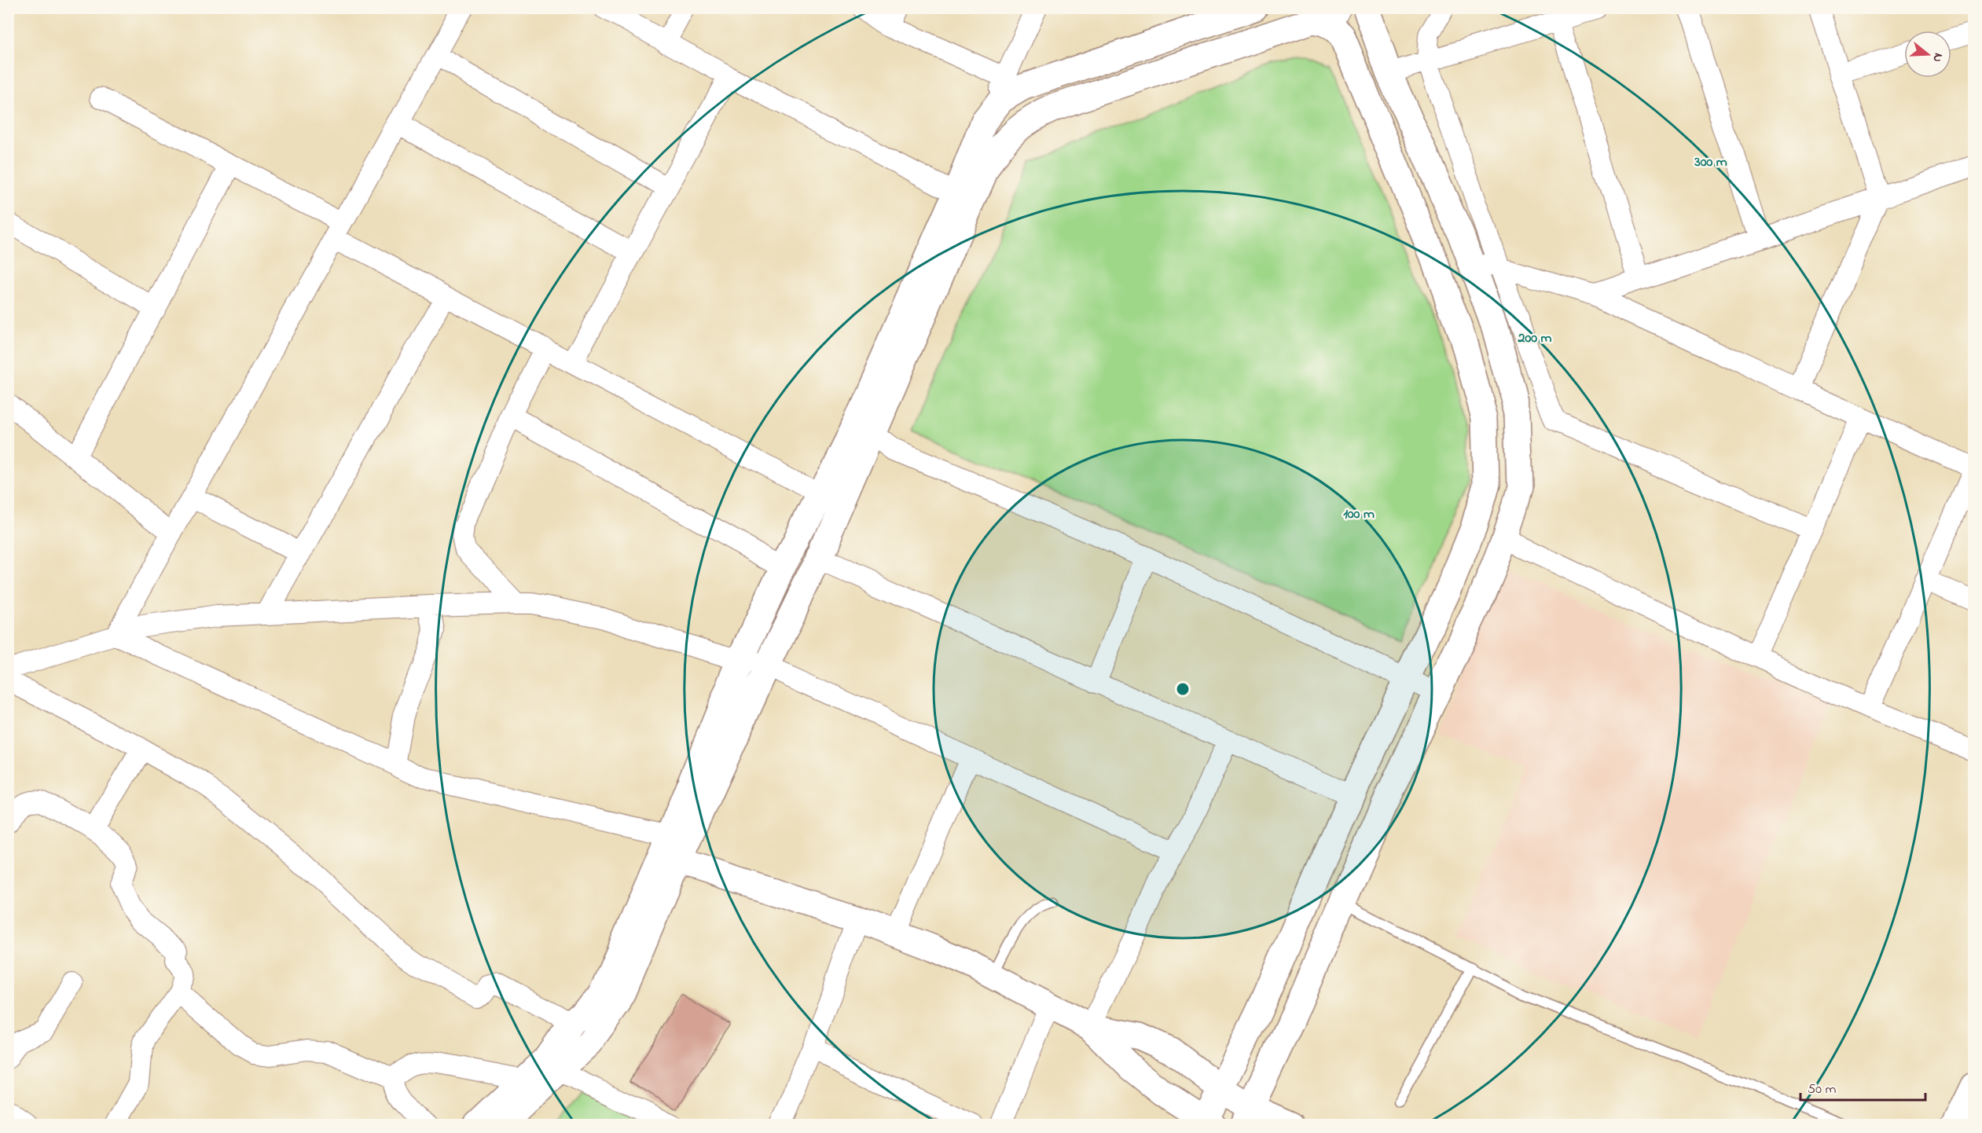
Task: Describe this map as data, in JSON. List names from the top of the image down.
{
  "scale_bar": "50 m",
  "north": "right",
  "rings": ["300 m", "200 m", "100 m"]
}
